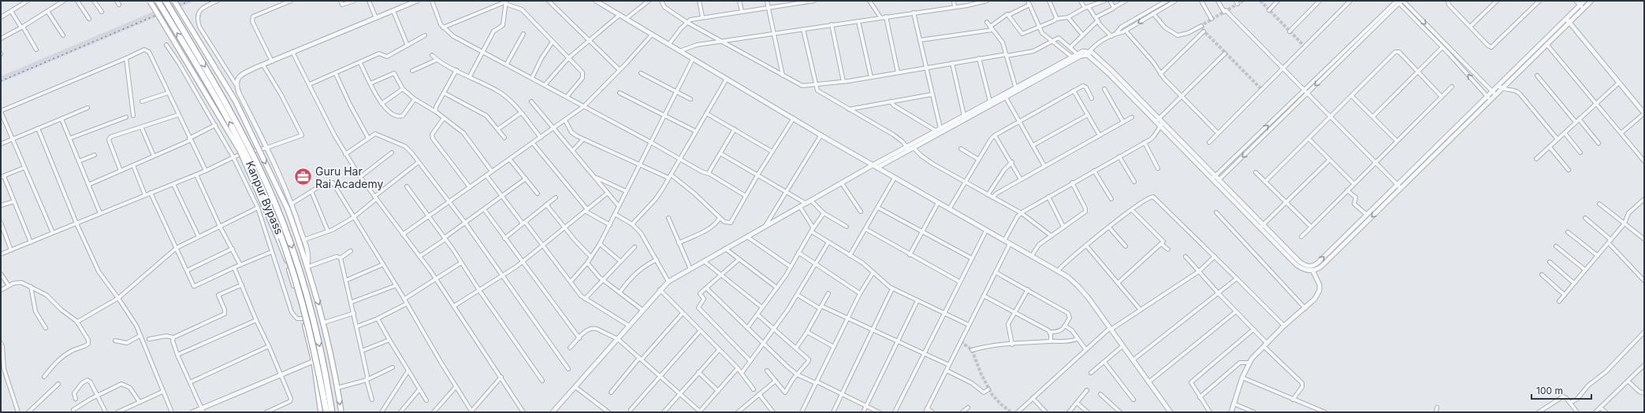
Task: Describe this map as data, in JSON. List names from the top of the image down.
{
  "streets": {
    "highway": ["Kanpur Bypass"]
  },
  "places": {
    "office": ["Guru Har Rai Academy"]
  },
  "scale_bar": "100 m"
}
